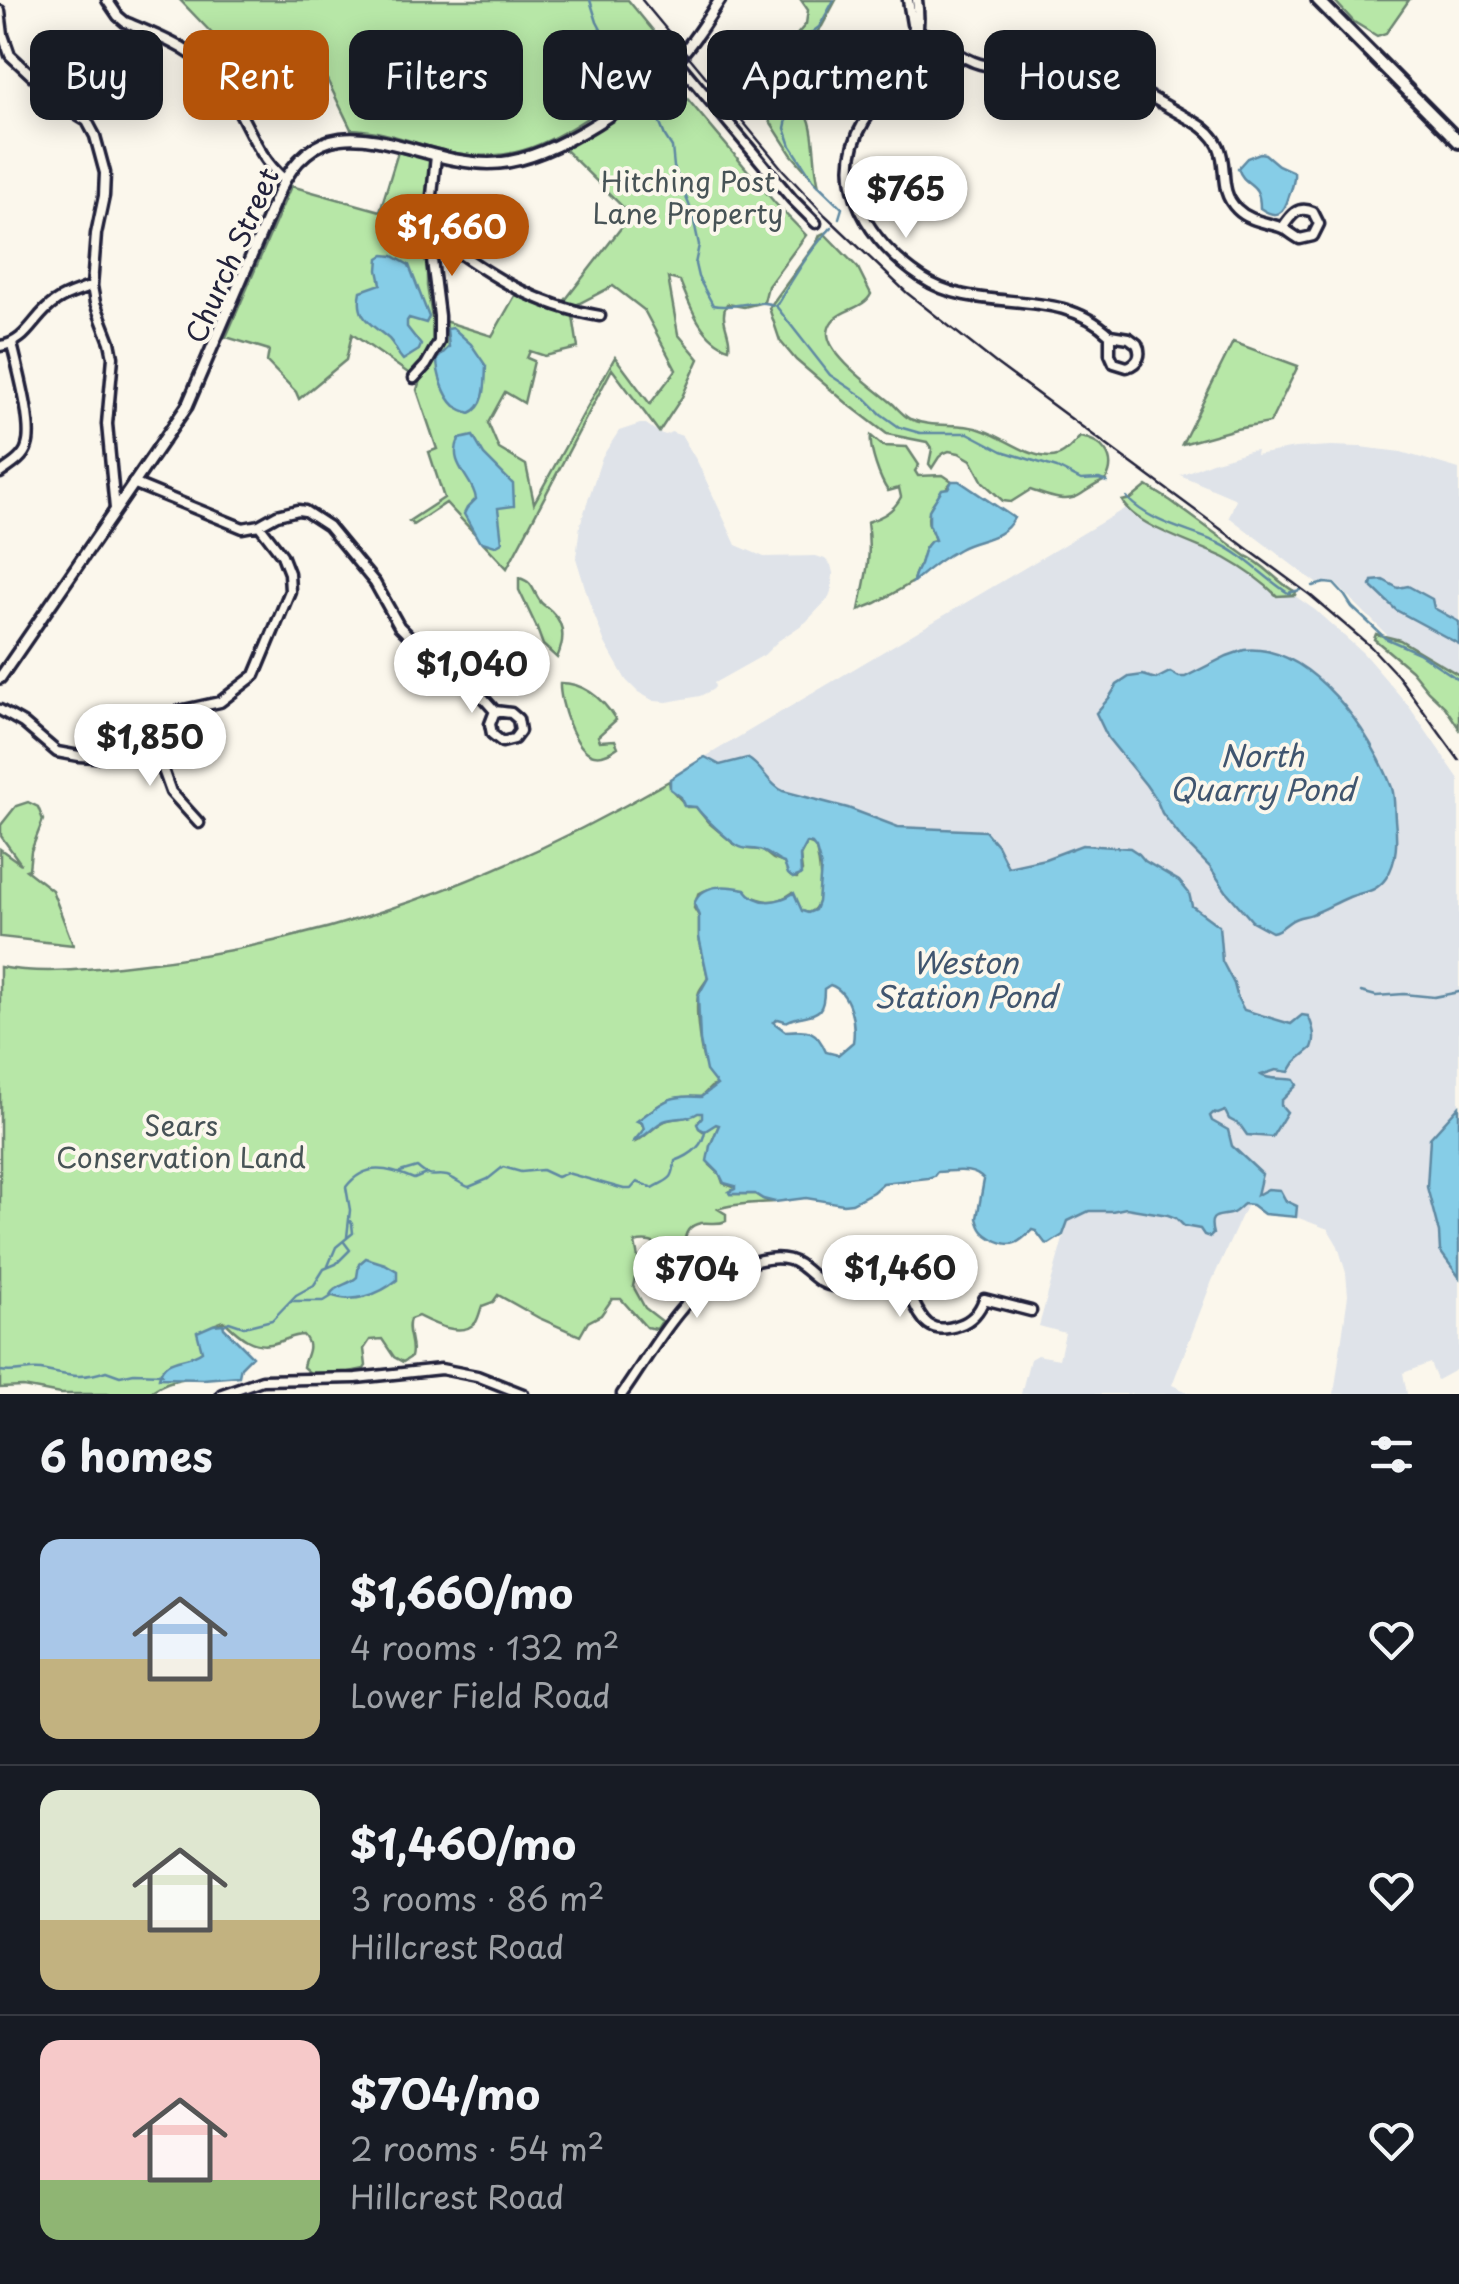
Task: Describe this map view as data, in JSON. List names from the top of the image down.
{
  "streets": {
    "street": ["Church Street"]
  },
  "water": ["North Quarry Pond", "Weston Station Pond"],
  "parks": ["Hitching Post Lane Property", "Sears Conservation Land"],
  "page": {
    "chip": [
      "Buy",
      "Rent",
      "Filters",
      "New",
      "Apartment",
      "House"
    ],
    "price": [
      "$765",
      "$1,660",
      "$1,040",
      "$1,850",
      "$1,460",
      "$704"
    ],
    "heading": "6 homes",
    "list": [
      {
        "name": "$1,660/mo",
        "note": "4 rooms · 132 m² · Lower Field Road"
      },
      {
        "name": "$1,460/mo",
        "note": "3 rooms · 86 m² · Hillcrest Road"
      },
      {
        "name": "$704/mo",
        "note": "2 rooms · 54 m² · Hillcrest Road"
      }
    ]
  }
}
